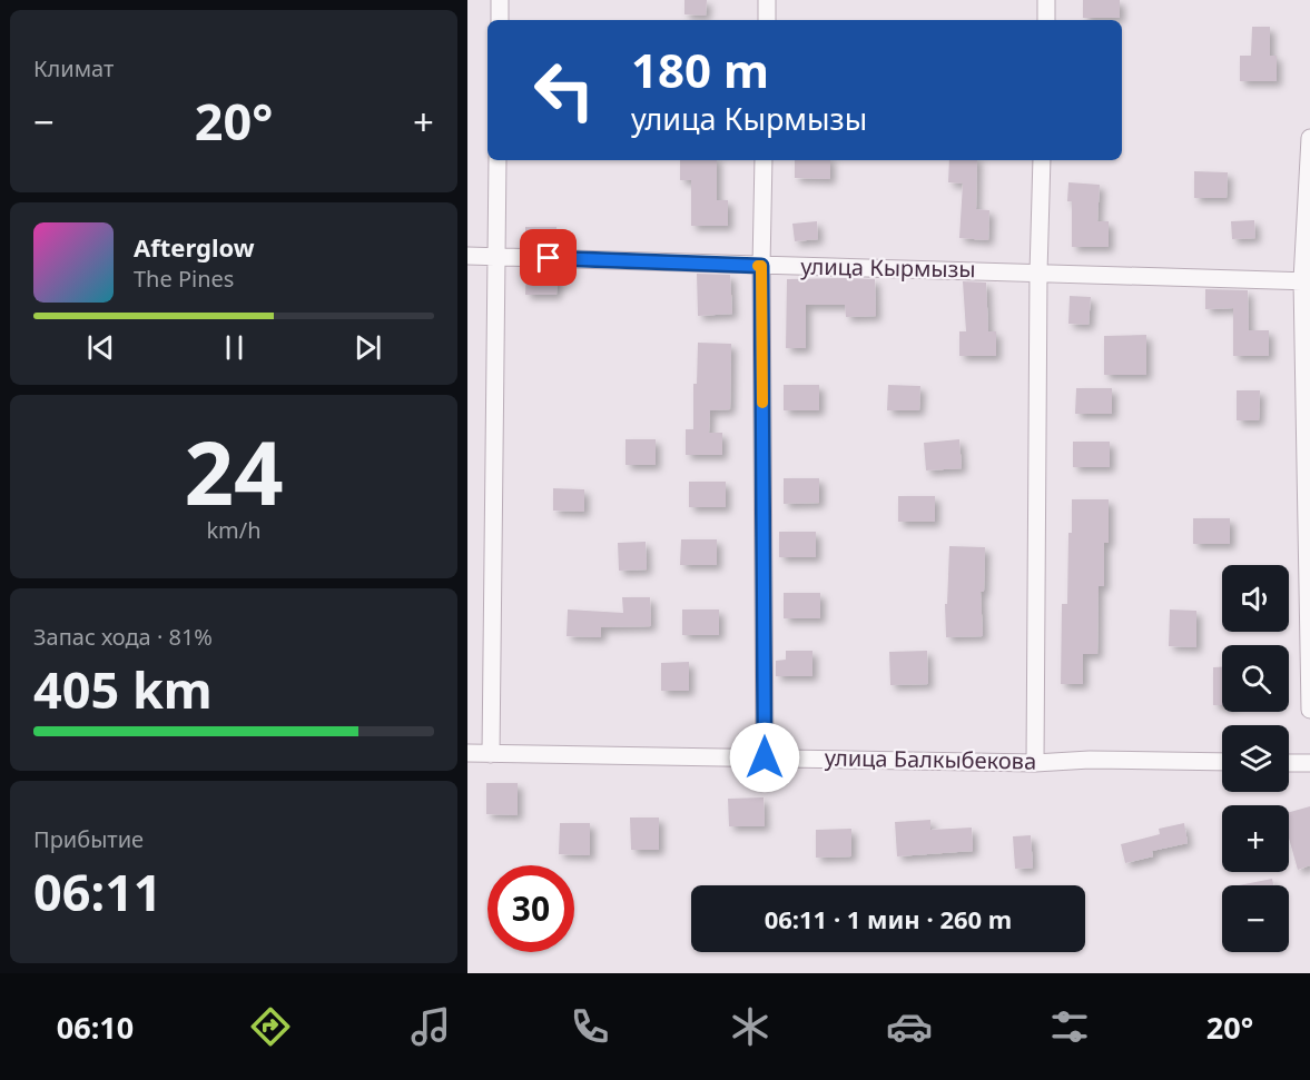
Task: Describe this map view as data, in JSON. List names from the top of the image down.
{
  "streets": {
    "street": ["улица Кырмызы", "улица Балкыбекова"]
  },
  "page": {
    "tile": [
      "Климат",
      ["24", "km/h"],
      ["Запас хода · 81%", "405 km"],
      ["Прибытие", "06:11"]
    ],
    "turn": ["180 m", "улица Кырмызы"],
    "heat": ["−", "20°", "+"],
    "song": ["Afterglow", "The Pines"],
    "map_buttons": ["+", "−"],
    "limit": "30",
    "trip": "06:11 · 1 мин · 260 m",
    "tabs": ["06:10", "20°"]
  }
}
